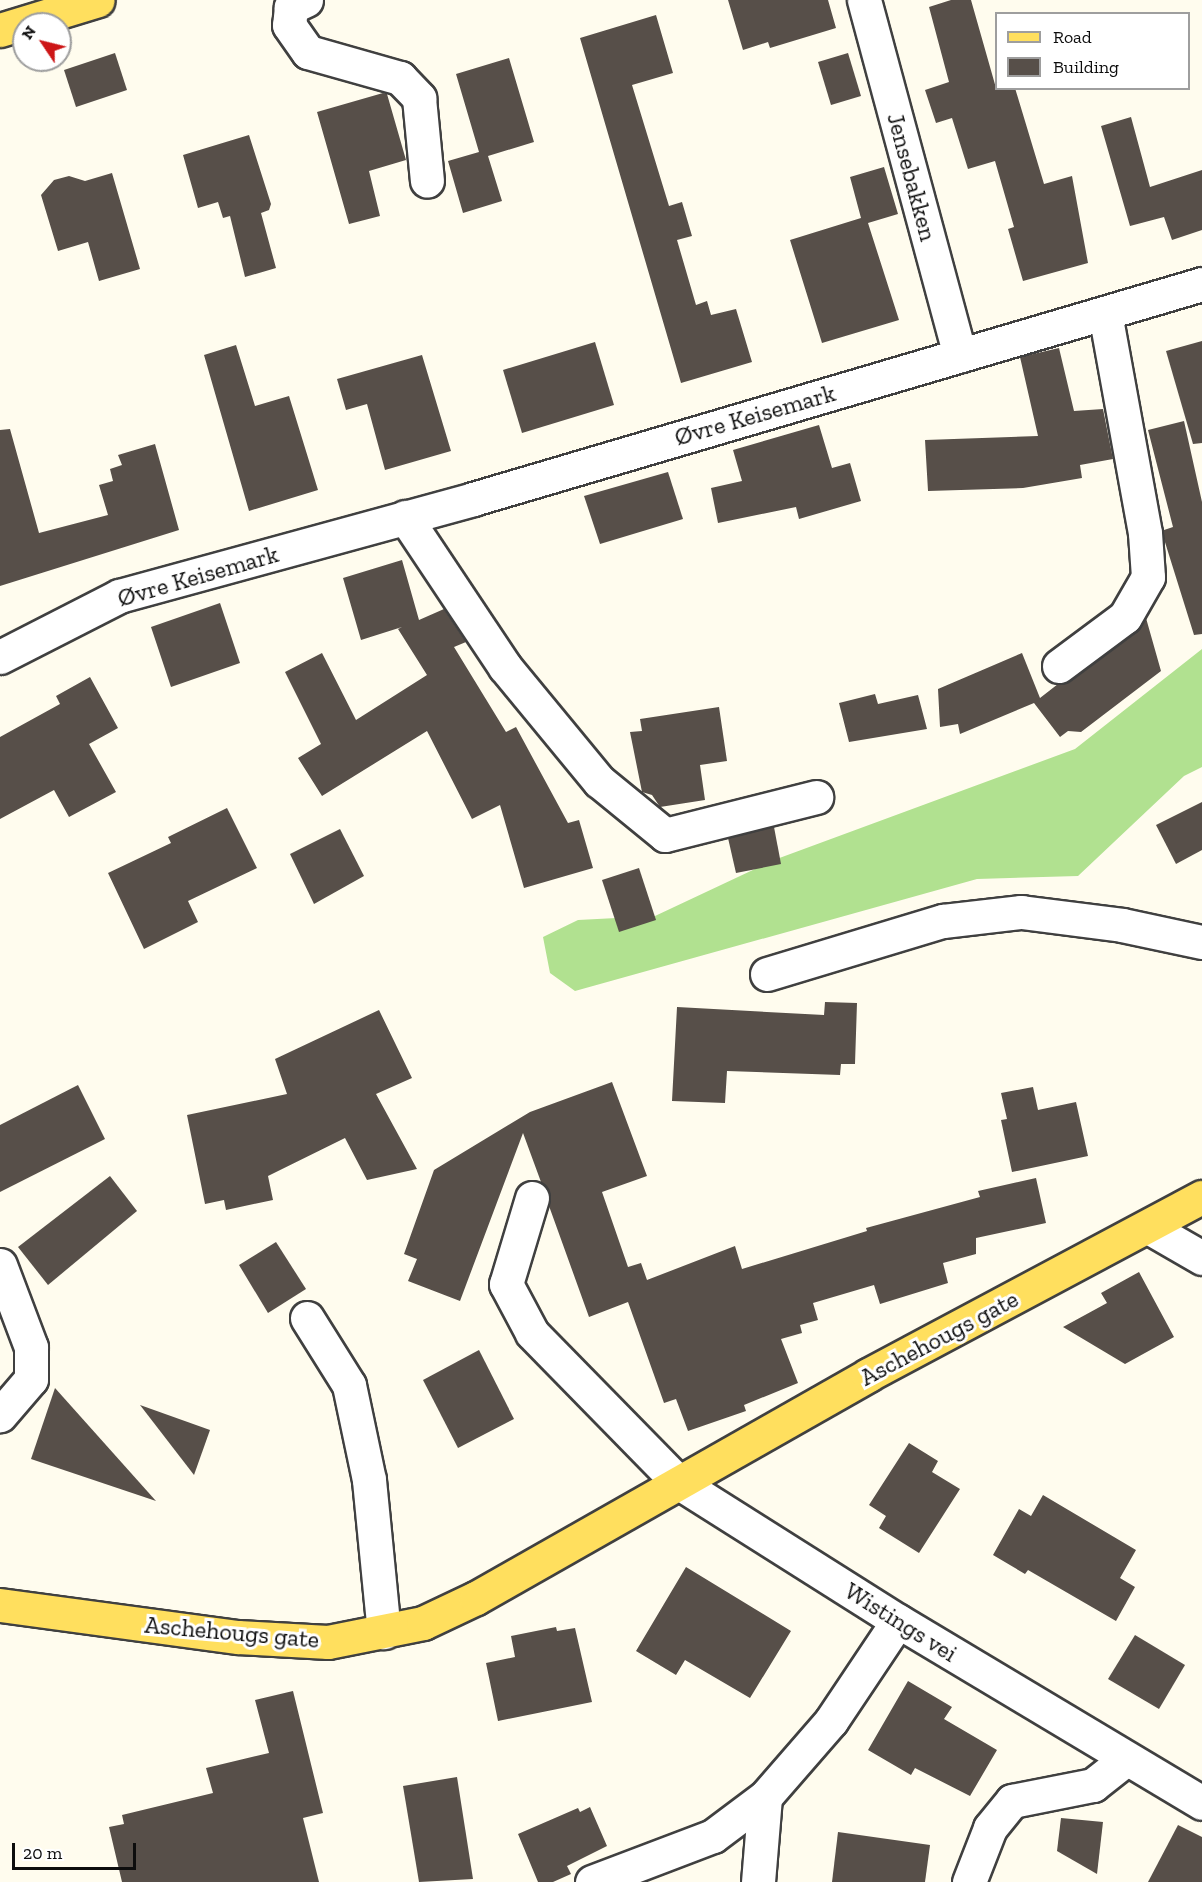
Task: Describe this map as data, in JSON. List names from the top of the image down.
{
  "streets": {
    "main road": ["Aschehougs gate"],
    "street": ["Jensebakken", "Øvre Keisemark", "Wistings vei"]
  },
  "crossings": [
    ["Jensebakken", "Øvre Keisemark"],
    ["Aschehougs gate", "Wistings vei"]
  ],
  "legend": ["Road", "Building"],
  "scale_bar": "20 m",
  "north": "top left"
}
